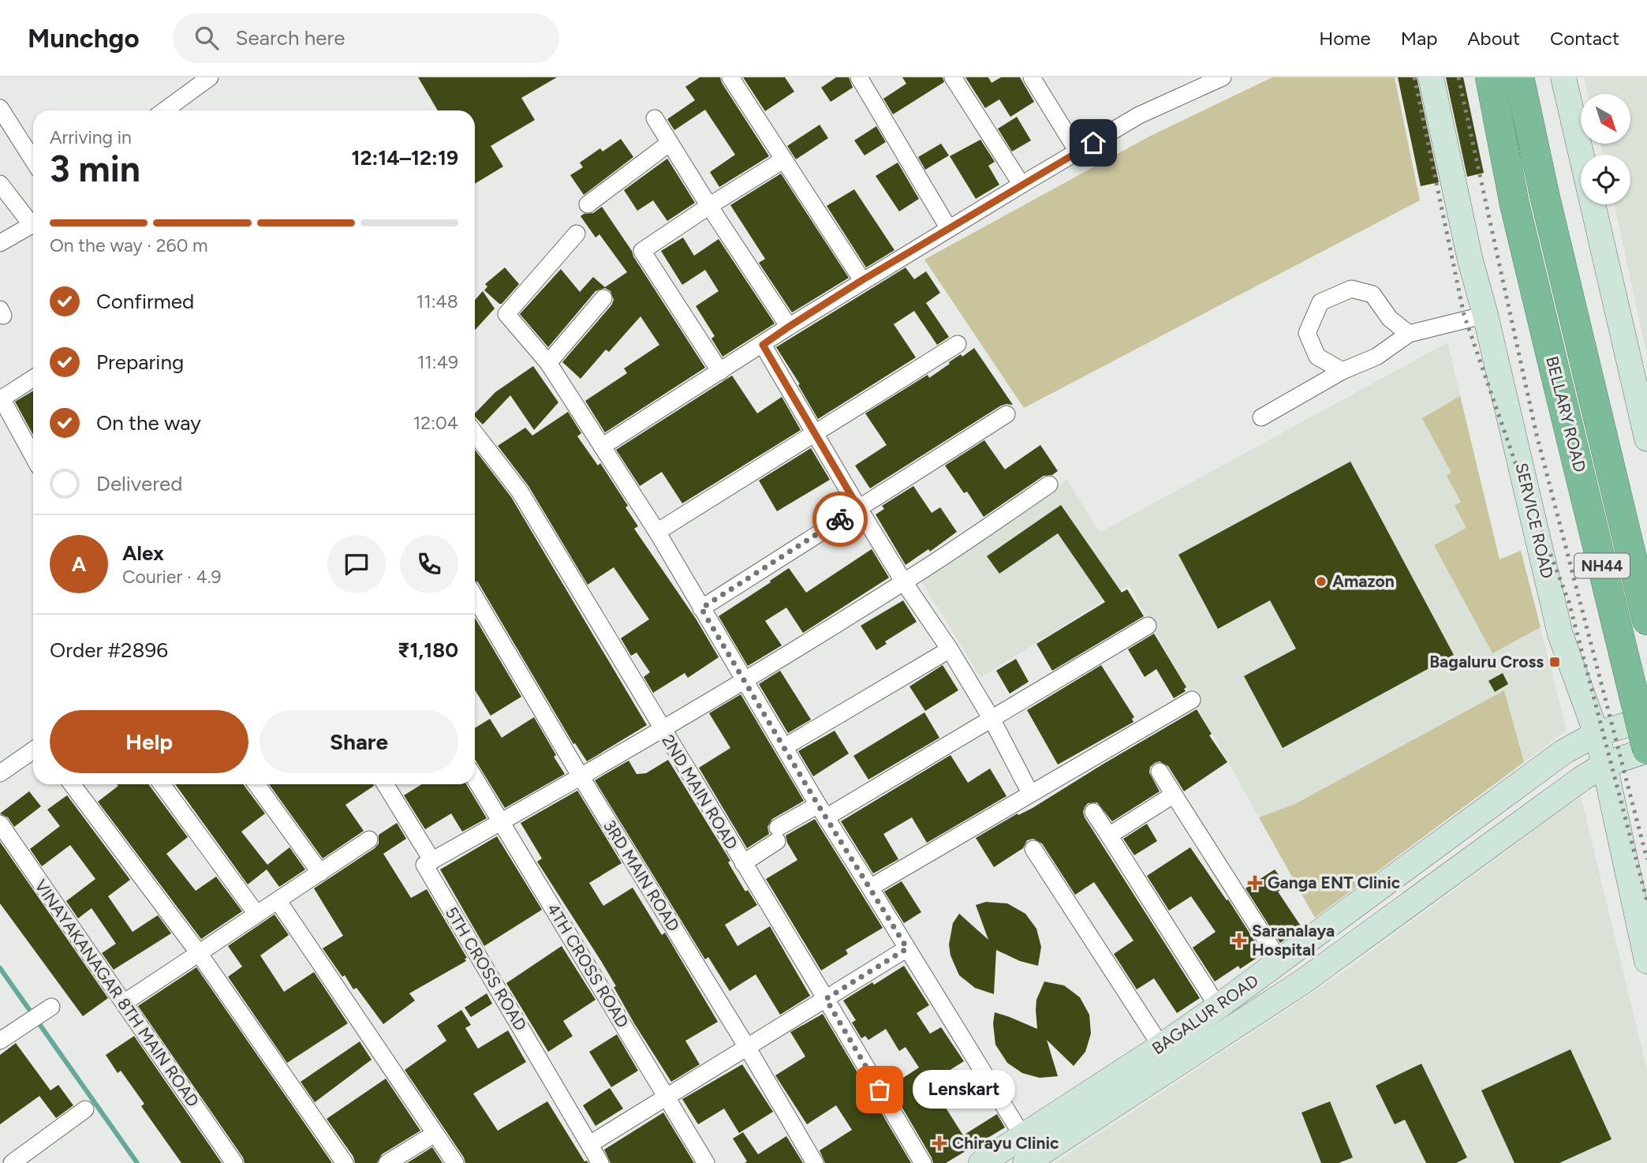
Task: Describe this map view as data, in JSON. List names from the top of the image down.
{
  "streets": {
    "highway": ["BELLARY ROAD", "NH44"],
    "main road": ["SERVICE ROAD", "BAGALUR ROAD"],
    "street": [
      "2ND MAIN ROAD",
      "3RD MAIN ROAD",
      "4TH CROSS ROAD",
      "5TH CROSS ROAD",
      "VINAYAKANAGAR 8TH MAIN ROAD"
    ]
  },
  "crossings": [
    ["BELLARY ROAD", "BAGALUR ROAD"],
    ["SERVICE ROAD", "BAGALUR ROAD"]
  ],
  "places": {
    "other": ["Amazon", "Lenskart"],
    "transit": ["Bagaluru Cross"],
    "health": ["Ganga ENT Clinic", "Saranalaya Hospital", "Chirayu Clinic"]
  },
  "north": "bottom right",
  "page": {
    "header": "Munchgo",
    "search": "Search here",
    "nav": [
      "Home",
      "Map",
      "About",
      "Contact"
    ],
    "heading": ["3 min", "Arriving in", "12:14–12:19"],
    "panel": [
      "Alex",
      "Courier · 4.9",
      "Order #2896",
      "₹1,180"
    ],
    "bar": "On the way · 260 m",
    "list": [
      ["Confirmed", "11:48"],
      ["Preparing", "11:49"],
      ["On the way", "12:04"],
      "Delivered"
    ],
    "round": "A",
    "buttons": ["Help", "Share"],
    "bubble": "Lenskart"
  }
}
